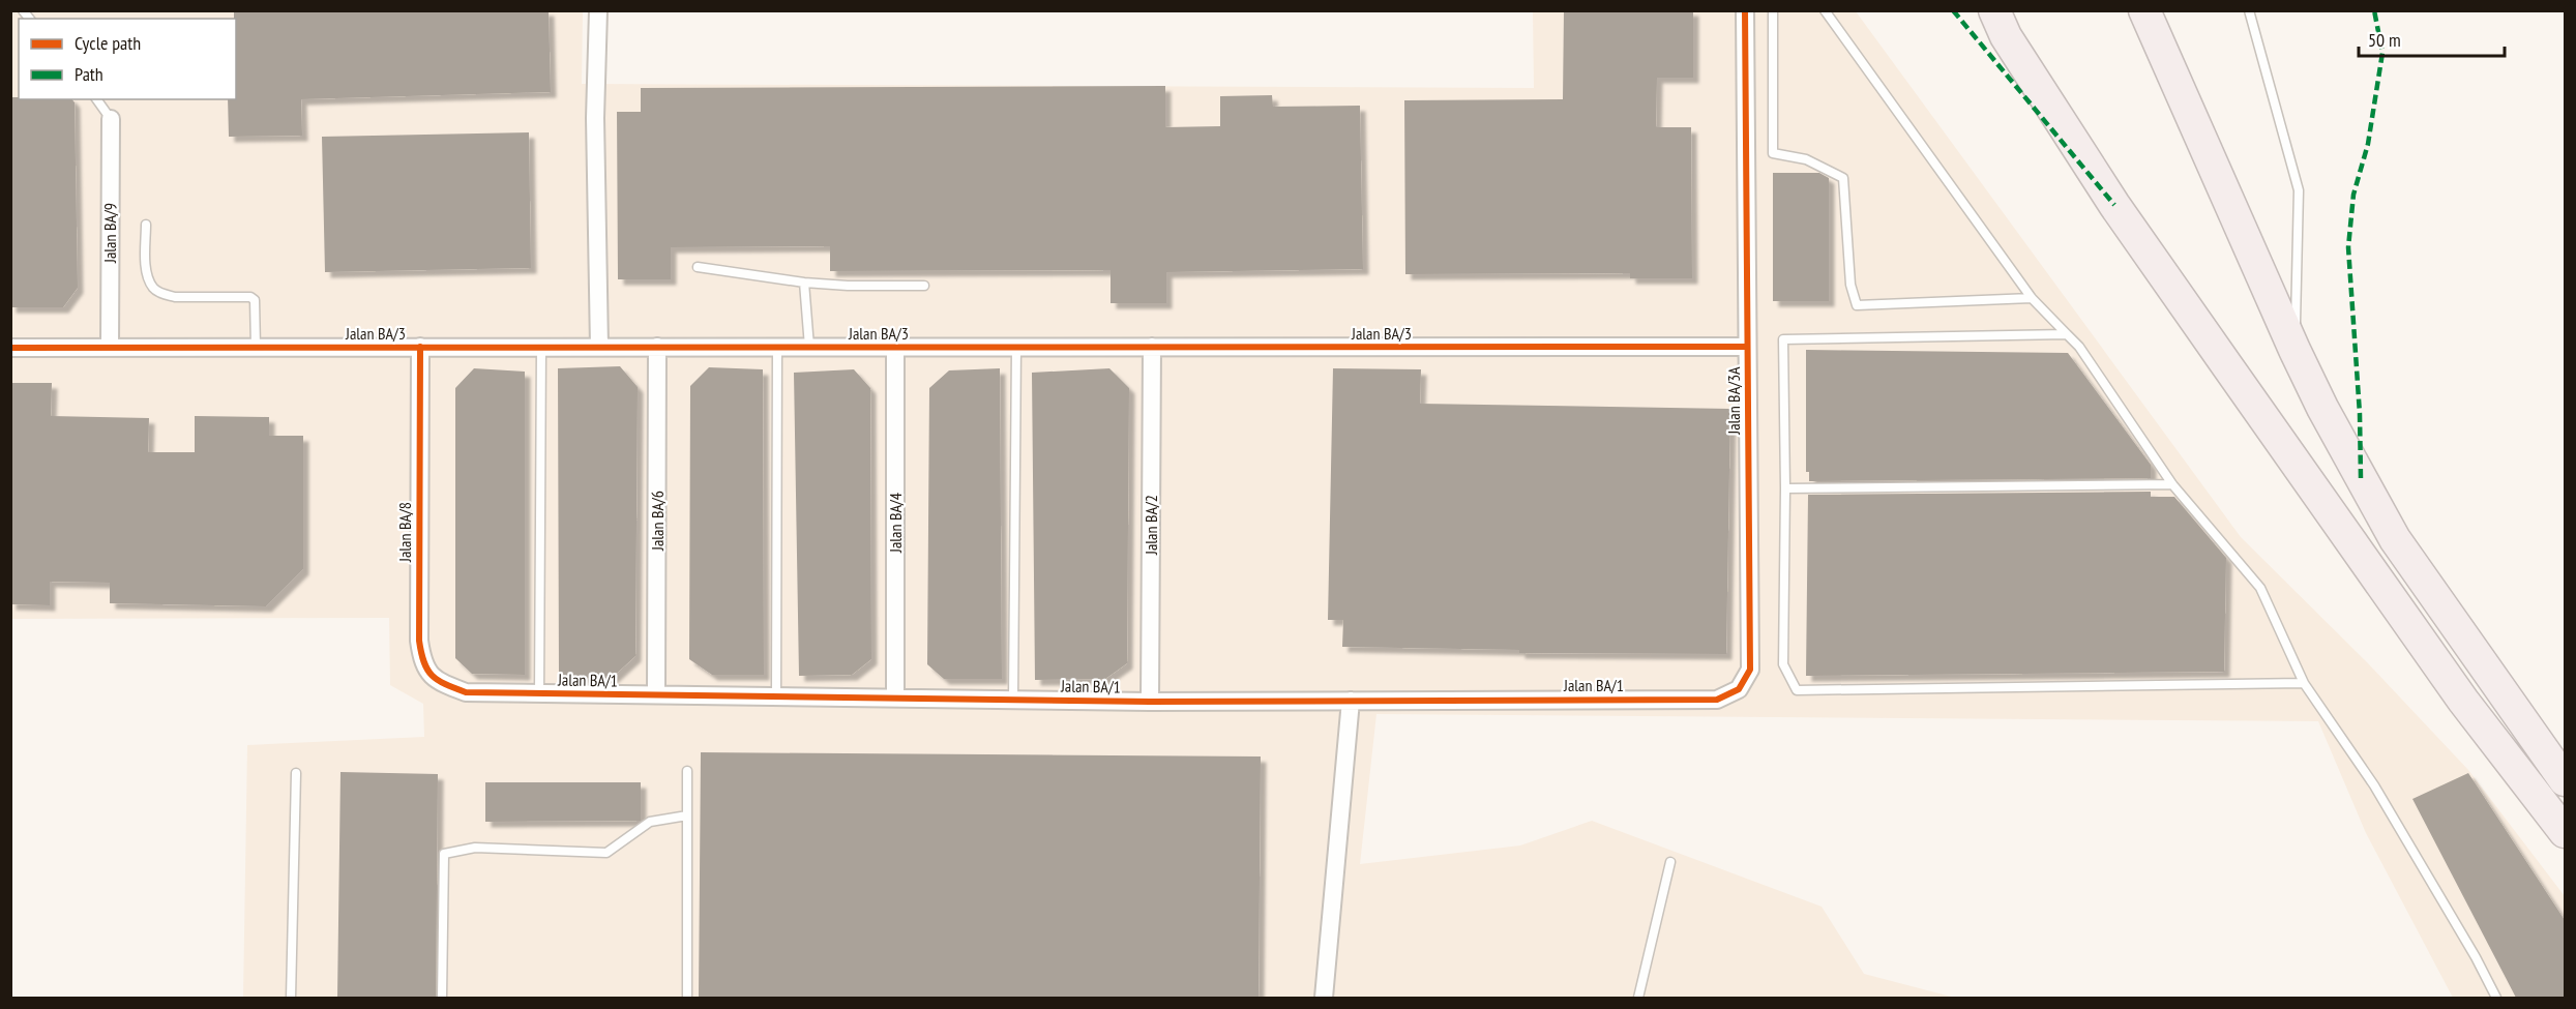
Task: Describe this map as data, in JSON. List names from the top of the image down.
{
  "streets": {
    "street": [
      "Jalan BA/9",
      "Jalan BA/3",
      "Jalan BA/3A",
      "Jalan BA/6",
      "Jalan BA/4",
      "Jalan BA/2",
      "Jalan BA/8",
      "Jalan BA/1"
    ]
  },
  "crossings": [
    ["Jalan BA/9", "Jalan BA/3"],
    ["Jalan BA/3", "Jalan BA/3A"],
    ["Jalan BA/3", "Jalan BA/6"],
    ["Jalan BA/3", "Jalan BA/4"],
    ["Jalan BA/3", "Jalan BA/2"],
    ["Jalan BA/3", "Jalan BA/8"],
    ["Jalan BA/3A", "Jalan BA/1"],
    ["Jalan BA/6", "Jalan BA/1"],
    ["Jalan BA/4", "Jalan BA/1"],
    ["Jalan BA/2", "Jalan BA/1"],
    ["Jalan BA/8", "Jalan BA/1"]
  ],
  "legend": ["Cycle path", "Path"],
  "scale_bar": "50 m"
}
